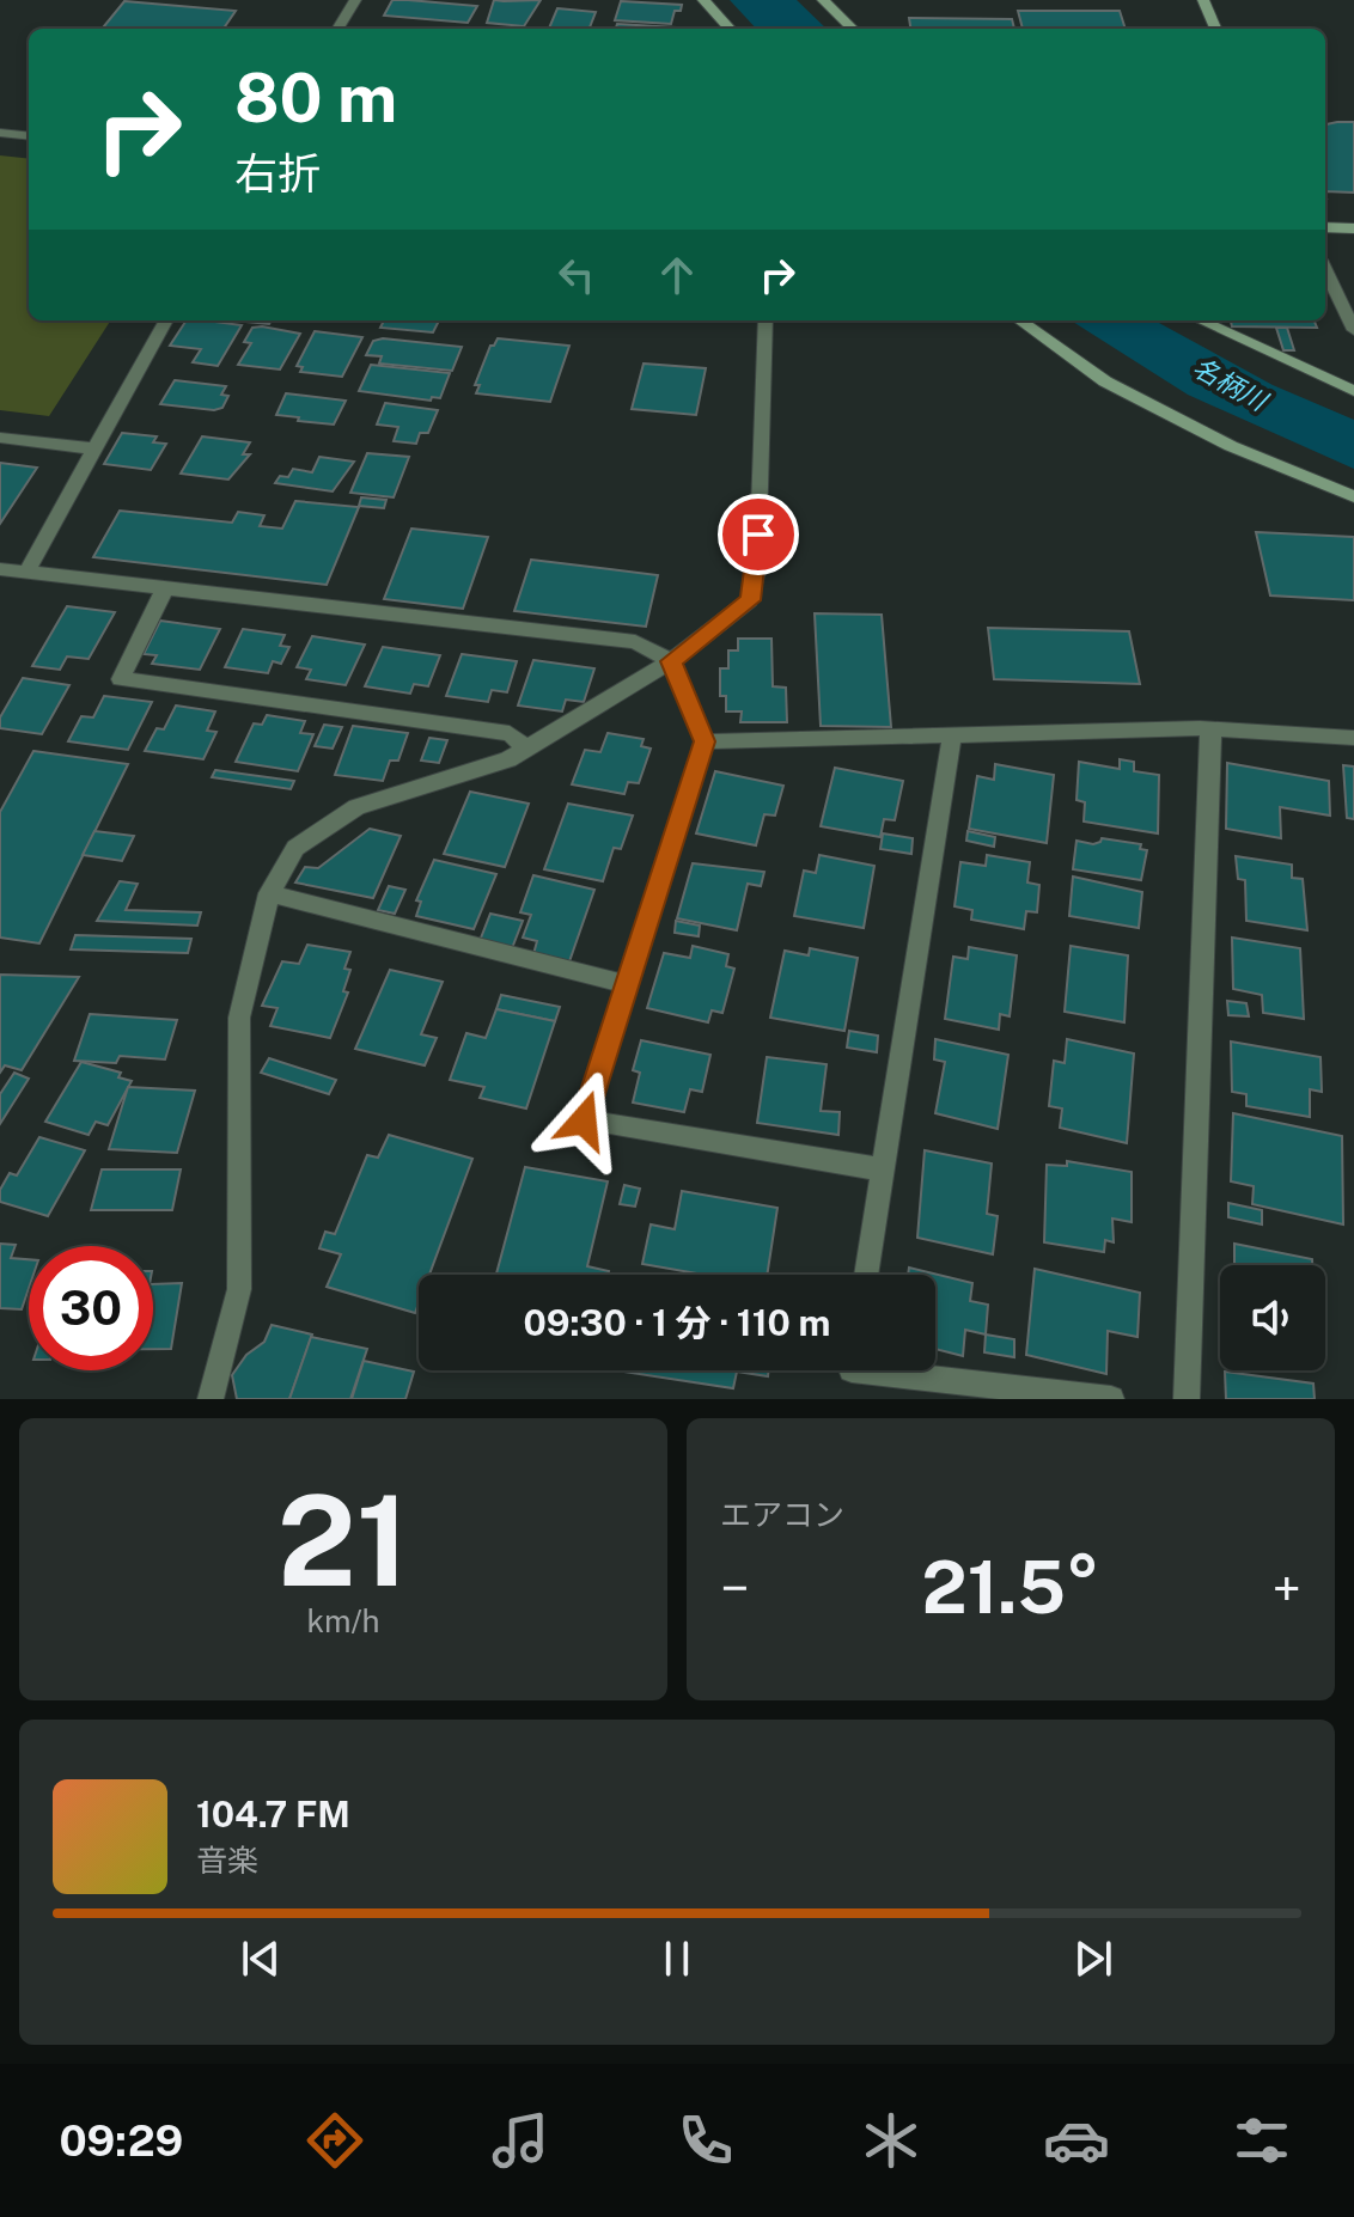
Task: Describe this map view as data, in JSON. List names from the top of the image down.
{
  "water": ["名柄川"],
  "page": {
    "turn": ["80 m", "右折"],
    "limit": "30",
    "trip": "09:30 · 1 分 · 110 m",
    "tile": [
      ["21", "km/h"],
      "エアコン"
    ],
    "heat": ["−", "21.5°", "+"],
    "song": ["104.7 FM", "音楽"],
    "tabs": "09:29"
  }
}
